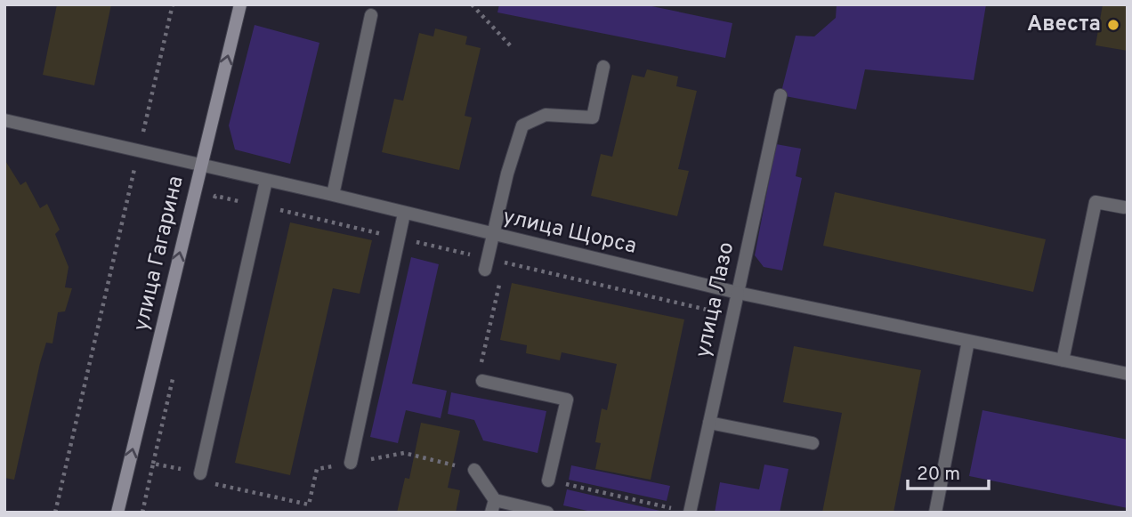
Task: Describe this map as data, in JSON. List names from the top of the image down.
{
  "streets": {
    "main road": ["улица Гагарина"],
    "street": ["улица Щорса", "улица Лазо"]
  },
  "crossings": [
    ["улица Щорса", "улица Гагарина"],
    ["улица Щорса", "улица Лазо"]
  ],
  "one_way": ["улица Гагарина"],
  "places": ["Авеста"],
  "scale_bar": "20 m"
}
